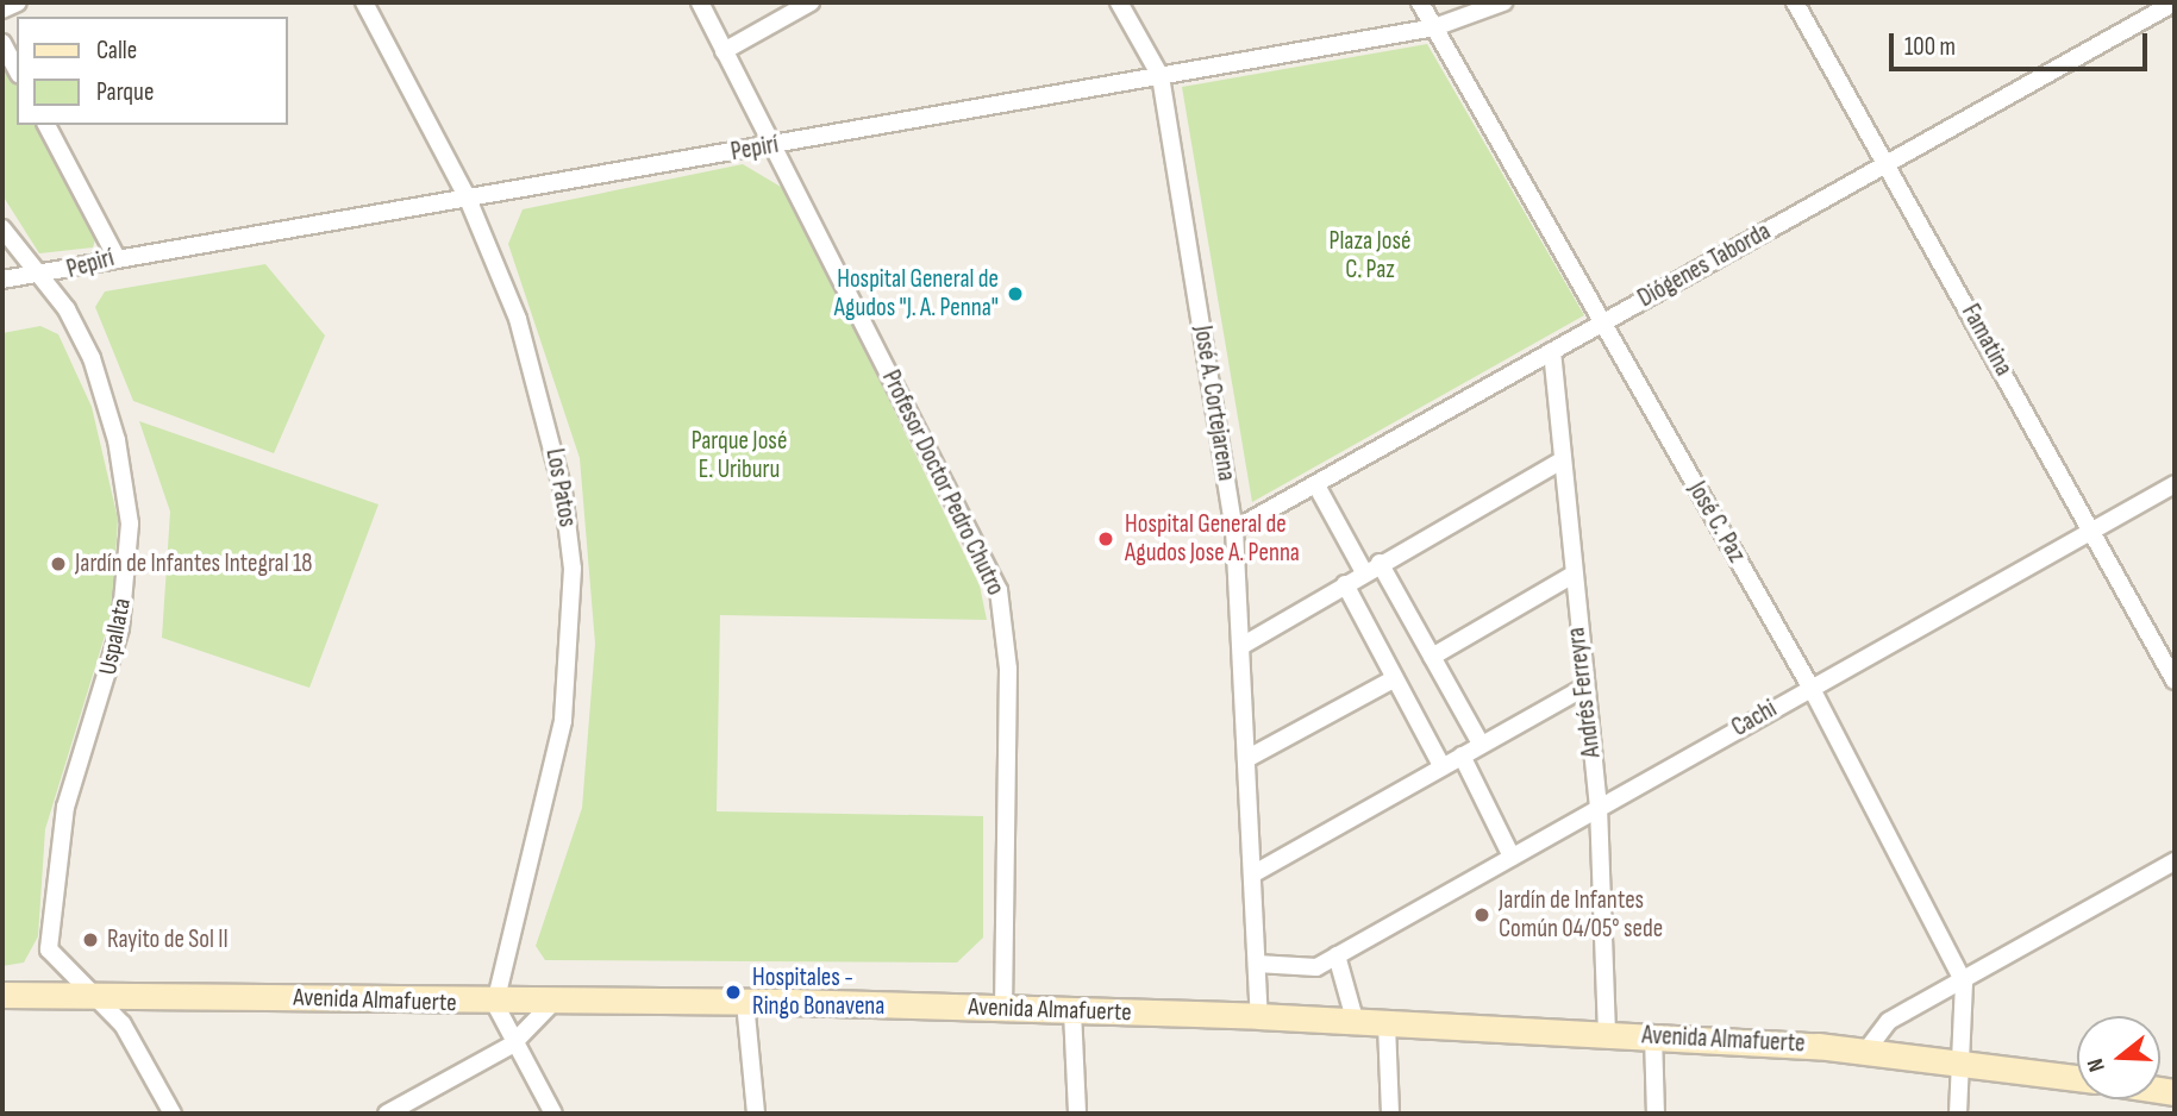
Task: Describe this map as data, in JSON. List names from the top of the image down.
{
  "streets": {
    "main road": ["Avenida Almafuerte"],
    "street": [
      "Pepirí",
      "Diógenes Taborda",
      "Famatina",
      "José A. Cortejarena",
      "Profesor Doctor Pedro Chutro",
      "Los Patos",
      "José C. Paz",
      "Uspallata",
      "Andrés Ferreyra",
      "Cachi"
    ]
  },
  "crossings": [
    ["Pepirí", "José A. Cortejarena"],
    ["Pepirí", "Profesor Doctor Pedro Chutro"],
    ["Pepirí", "Los Patos"],
    ["Pepirí", "José C. Paz"],
    ["Pepirí", "Uspallata"],
    ["Diógenes Taborda", "Famatina"],
    ["Diógenes Taborda", "José A. Cortejarena"],
    ["Diógenes Taborda", "José C. Paz"],
    ["Diógenes Taborda", "Andrés Ferreyra"],
    ["Famatina", "Cachi"],
    ["José A. Cortejarena", "Cachi"],
    ["José A. Cortejarena", "Avenida Almafuerte"],
    ["Profesor Doctor Pedro Chutro", "Avenida Almafuerte"],
    ["Los Patos", "Avenida Almafuerte"],
    ["José C. Paz", "Cachi"],
    ["Uspallata", "Avenida Almafuerte"],
    ["Andrés Ferreyra", "Cachi"],
    ["Andrés Ferreyra", "Avenida Almafuerte"]
  ],
  "parks": ["Plaza José C. Paz", "Parque José E. Uriburu"],
  "places": [
    "Hospital General de Agudos \"J. A. Penna\"",
    "Hospital General de Agudos Jose A. Penna",
    "Jardín de Infantes Integral 18",
    "Jardín de Infantes Común 04/05° sede",
    "Rayito de Sol II",
    "Hospitales - Ringo Bonavena"
  ],
  "legend": ["Calle", "Parque"],
  "scale_bar": "100 m",
  "north": "left"
}
